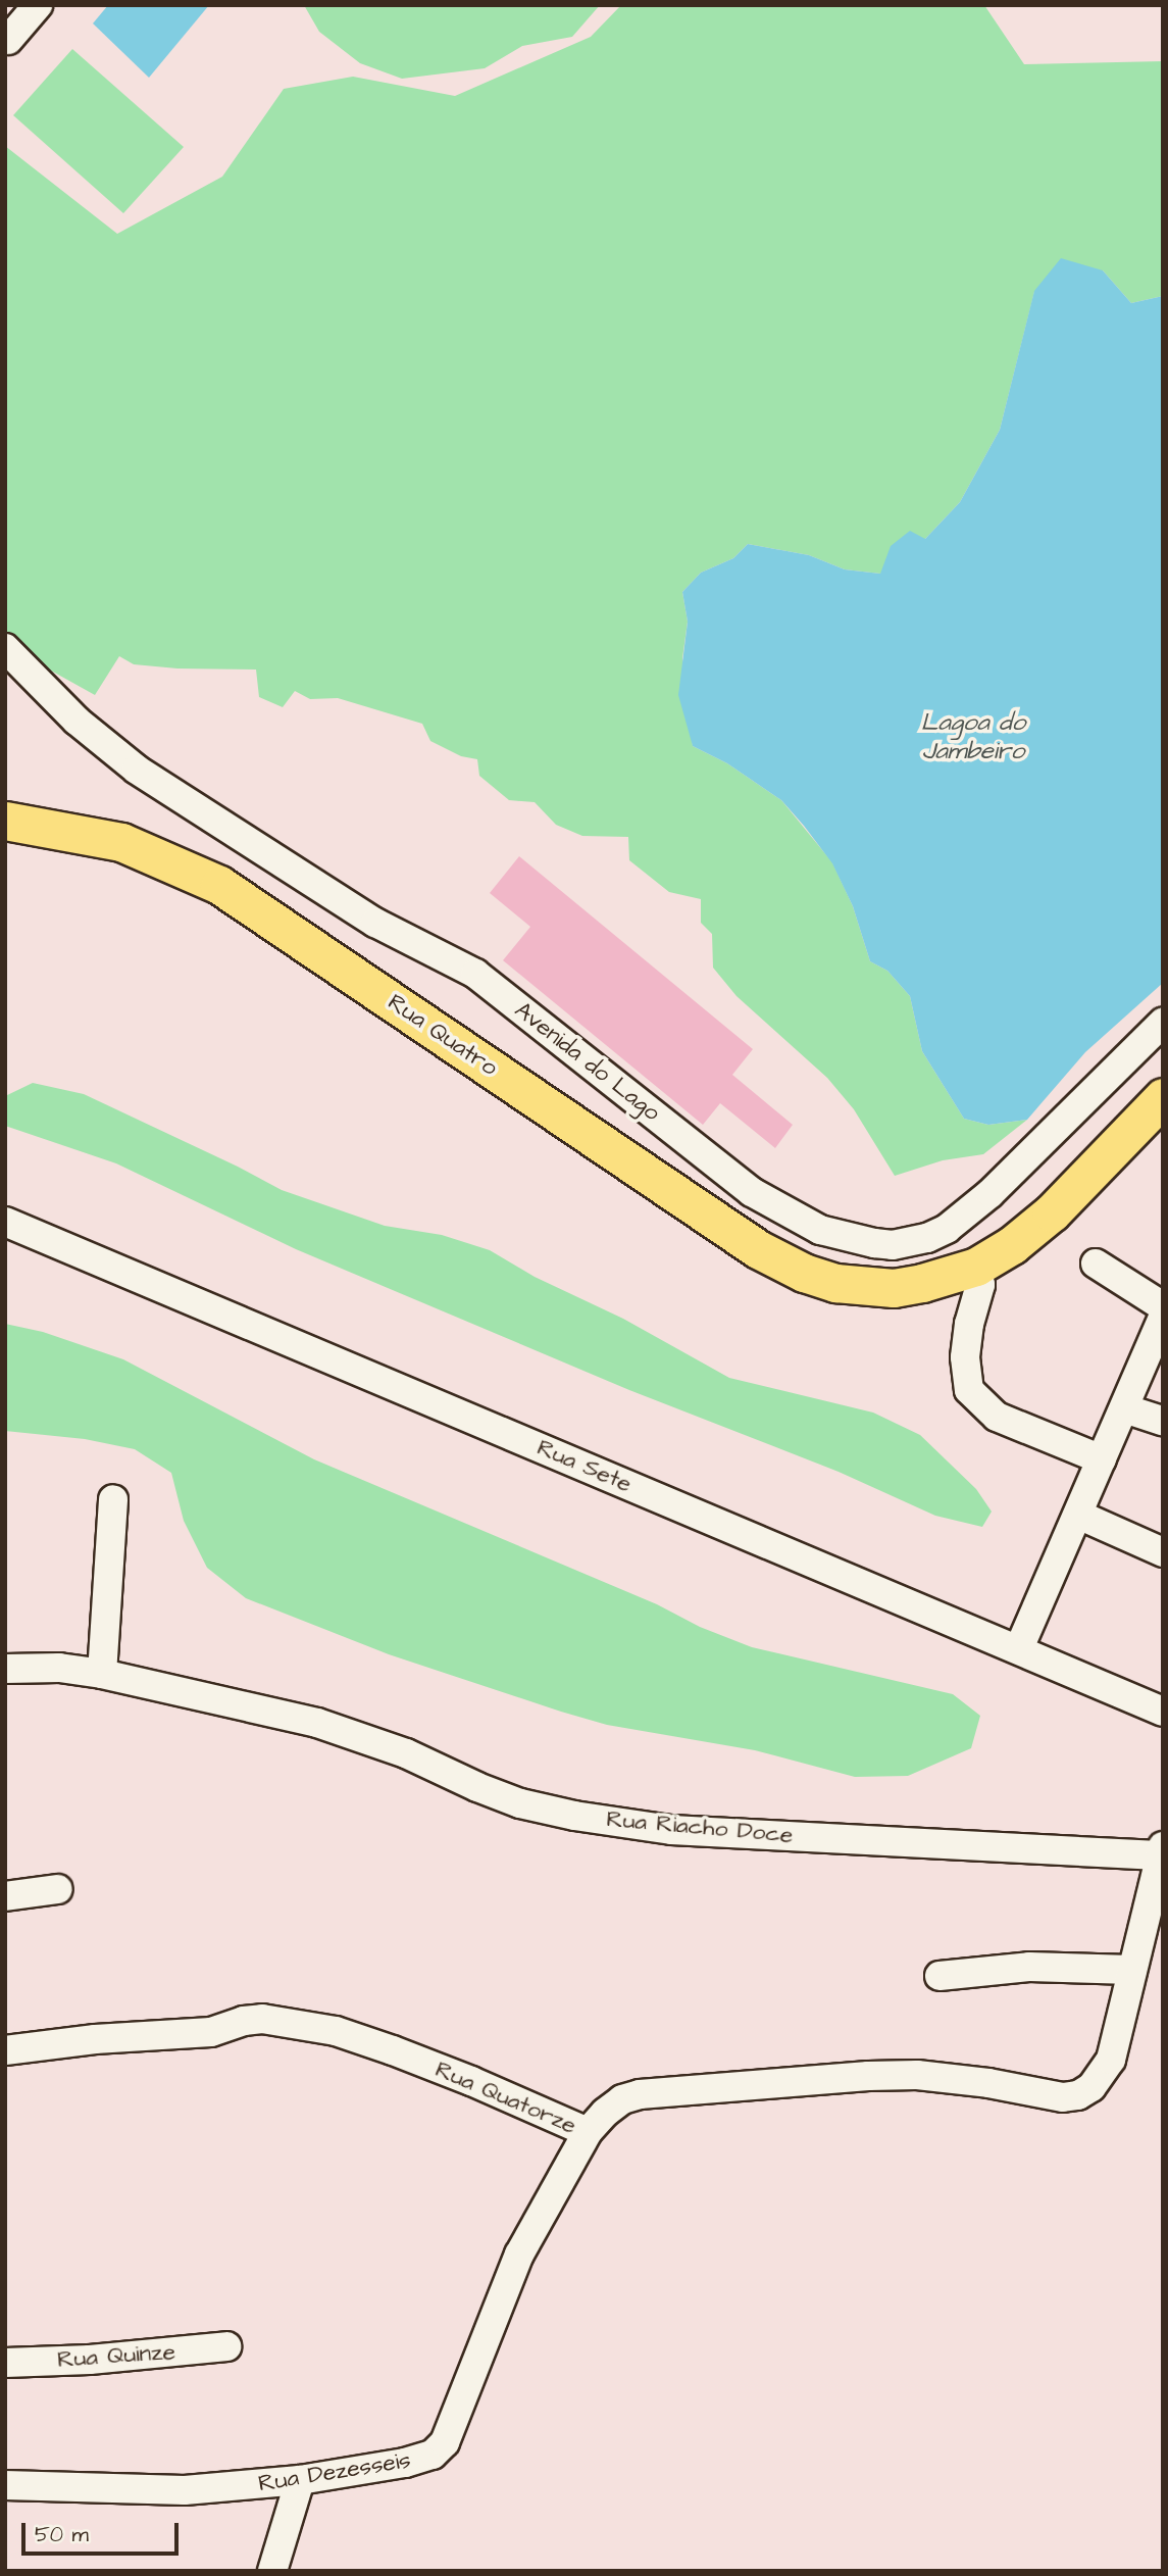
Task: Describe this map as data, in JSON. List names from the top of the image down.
{
  "streets": {
    "main road": ["Rua Quatro"],
    "street": [
      "Avenida do Lago",
      "Rua Sete",
      "Rua Riacho Doce",
      "Rua Quatorze",
      "Rua Quinze",
      "Rua Dezesseis"
    ]
  },
  "crossings": [
    ["Rua Quatorze", "Rua Dezesseis"]
  ],
  "water": ["Lagoa do Jambeiro"],
  "scale_bar": "50 m"
}
